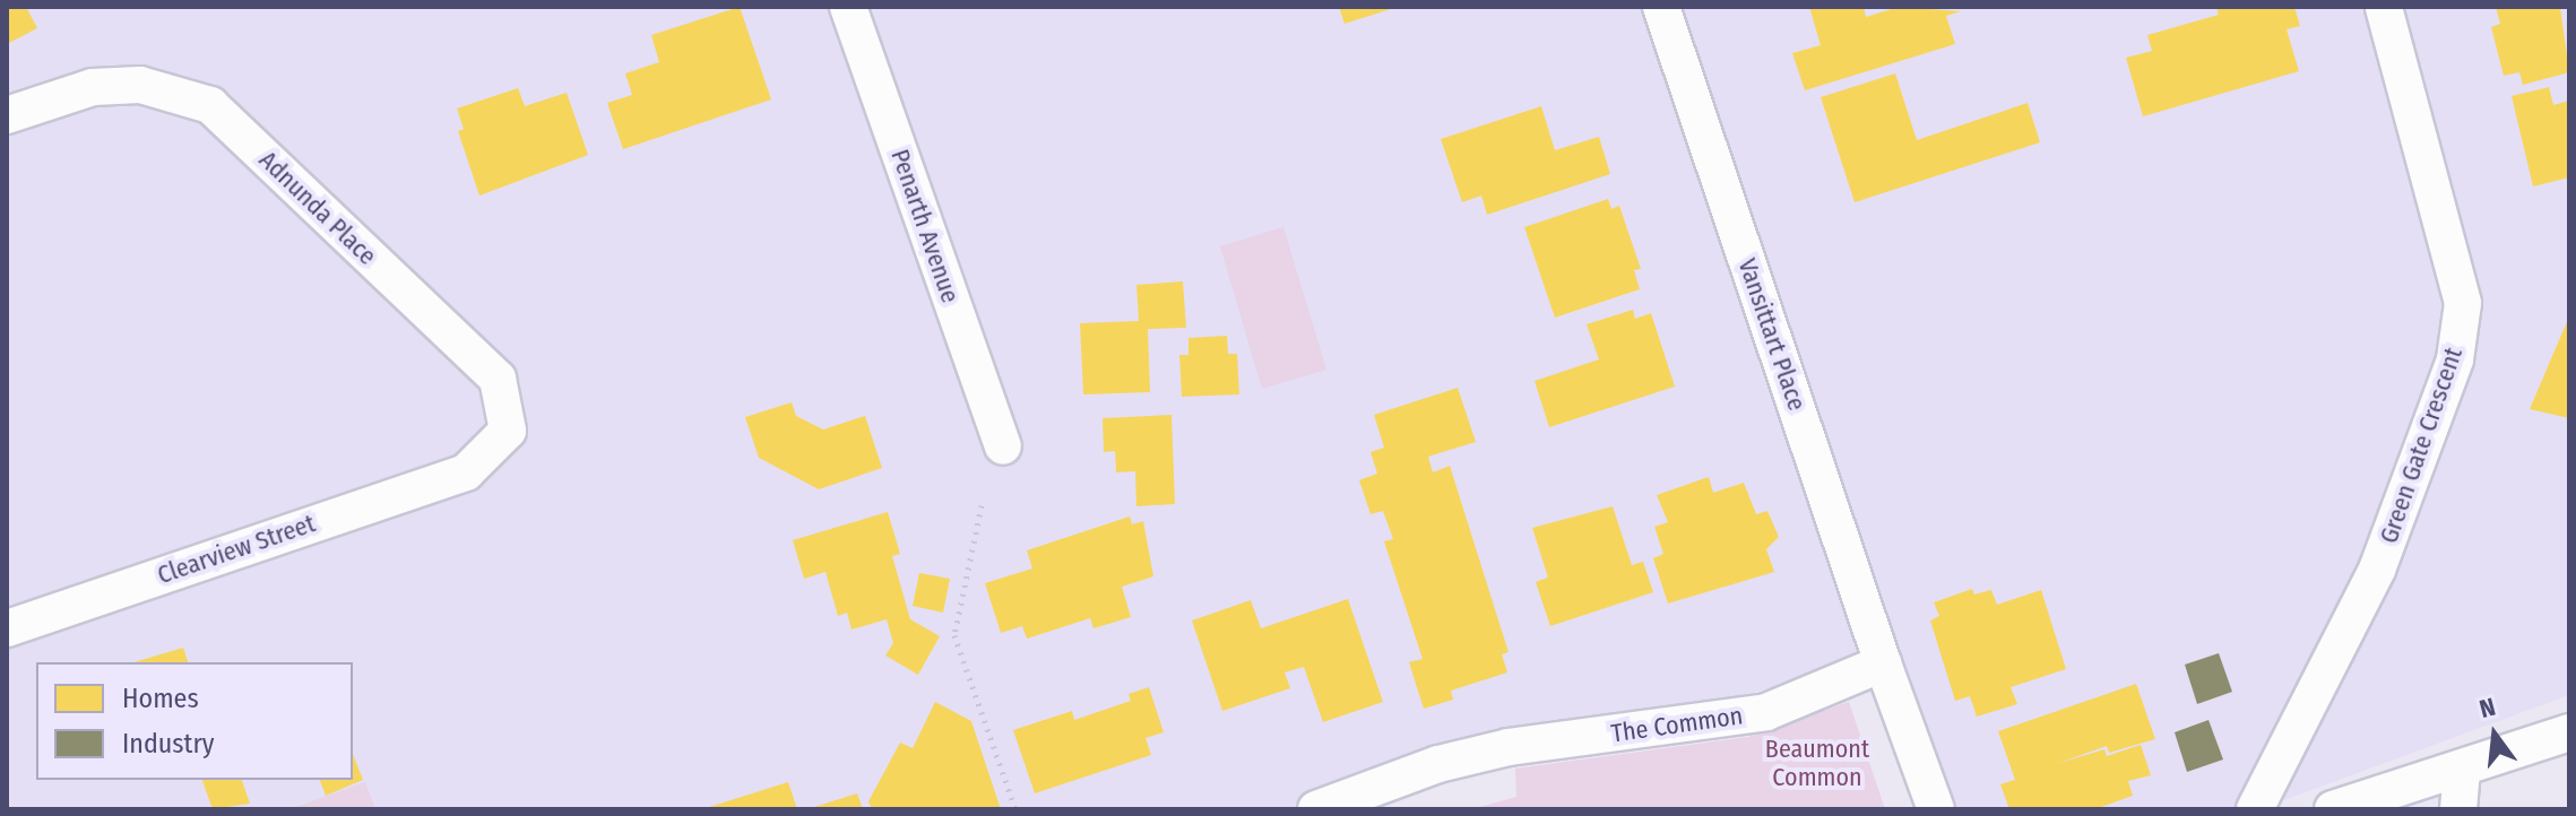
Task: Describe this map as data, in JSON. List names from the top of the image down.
{
  "streets": {
    "street": [
      "Adnunda Place",
      "Penarth Avenue",
      "Vansittart Place",
      "Green Gate Crescent",
      "Clearview Street",
      "The Common"
    ]
  },
  "crossings": [
    ["Adnunda Place", "Clearview Street"],
    ["Vansittart Place", "The Common"]
  ],
  "parks": ["Beaumont Common"],
  "legend": ["Homes", "Industry"],
  "north": "top"
}
